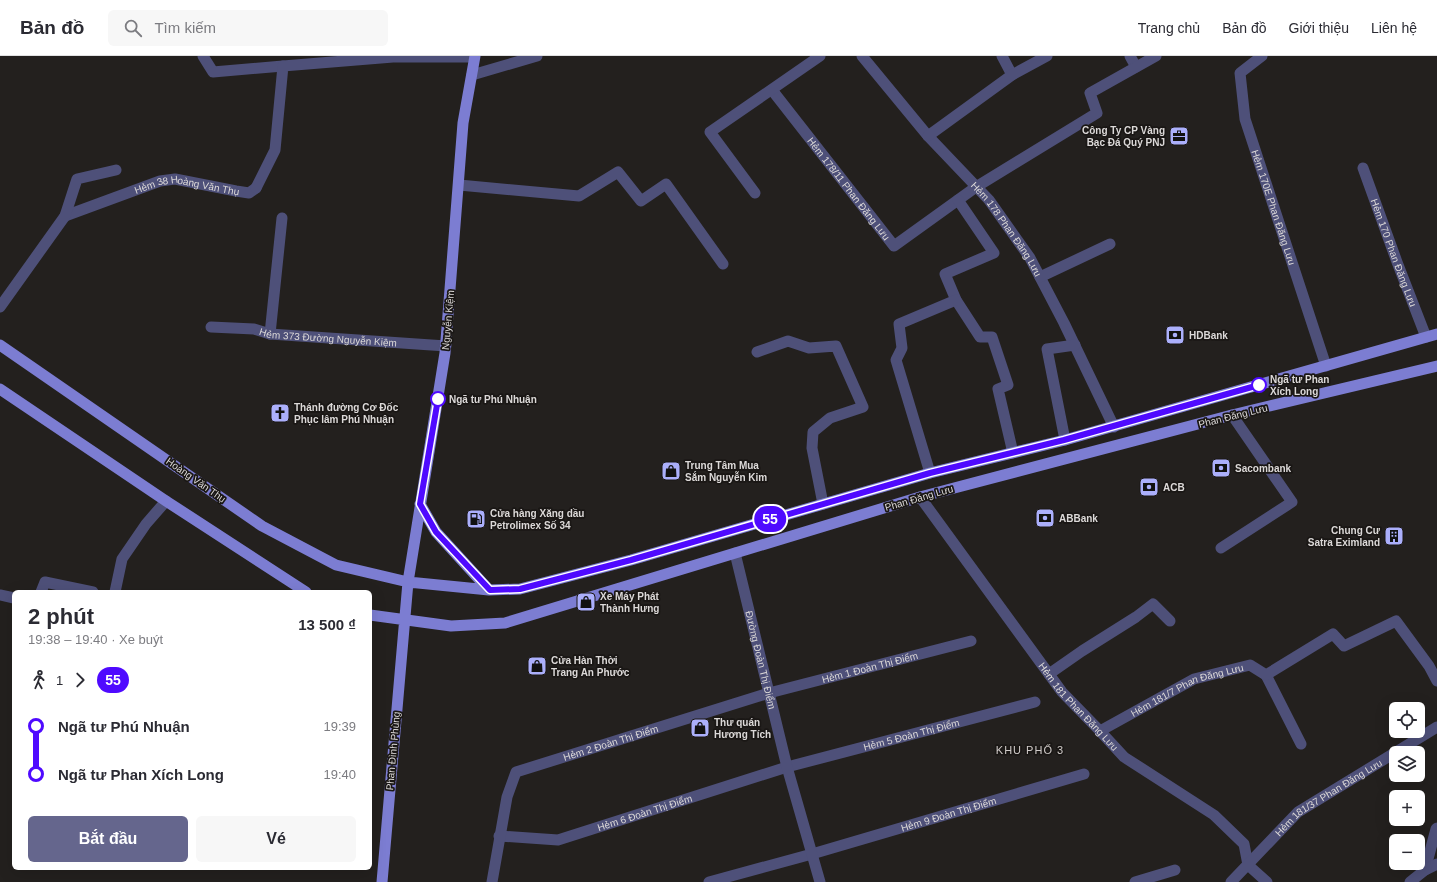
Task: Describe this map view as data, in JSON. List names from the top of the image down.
{
  "streets": {
    "main road": [
      "Nguyễn Kiệm",
      "Phan Đăng Lưu",
      "Hoàng Văn Thụ",
      "Phan Đình Phùng"
    ],
    "street": [
      "Hẻm 178/11 Phan Đăng Lưu",
      "Hẻm 38 Hoàng Văn Thụ",
      "Hẻm 170E Phan Đăng Lưu",
      "Hẻm 178 Phan Đăng Lưu",
      "Hẻm 170 Phan Đăng Lưu",
      "Hẻm 373 Đường Nguyễn Kiệm",
      "Đường Đoàn Thị Điểm",
      "Hẻm 1 Đoàn Thị Điểm",
      "Hẻm 181/7 Phan Đăng Lưu",
      "Hẻm 181 Phan Đăng Lưu",
      "Hẻm 5 Đoàn Thị Điểm",
      "Hẻm 2 Đoàn Thị Điểm",
      "Hẻm 181/37 Phan Đăng Lưu",
      "Hẻm 6 Đoàn Thị Điểm",
      "Hẻm 9 Đoàn Thị Điểm"
    ]
  },
  "crossings": [
    ["Hẻm 178/11 Phan Đăng Lưu", "Hẻm 178 Phan Đăng Lưu"],
    ["Hẻm 170E Phan Đăng Lưu", "Phan Đăng Lưu"],
    ["Hẻm 178 Phan Đăng Lưu", "Phan Đăng Lưu"],
    ["Hẻm 170 Phan Đăng Lưu", "Phan Đăng Lưu"],
    ["Nguyễn Kiệm", "Hẻm 373 Đường Nguyễn Kiệm"],
    ["Nguyễn Kiệm", "Phan Đăng Lưu"],
    ["Nguyễn Kiệm", "Hoàng Văn Thụ"],
    ["Nguyễn Kiệm", "Phan Đình Phùng"],
    ["Phan Đăng Lưu", "Hoàng Văn Thụ"],
    ["Phan Đăng Lưu", "Đường Đoàn Thị Điểm"],
    ["Phan Đăng Lưu", "Hẻm 181 Phan Đăng Lưu"],
    ["Phan Đăng Lưu", "Phan Đình Phùng"],
    ["Hoàng Văn Thụ", "Phan Đình Phùng"],
    ["Đường Đoàn Thị Điểm", "Hẻm 1 Đoàn Thị Điểm"],
    ["Đường Đoàn Thị Điểm", "Hẻm 5 Đoàn Thị Điểm"],
    ["Đường Đoàn Thị Điểm", "Hẻm 2 Đoàn Thị Điểm"],
    ["Đường Đoàn Thị Điểm", "Hẻm 6 Đoàn Thị Điểm"],
    ["Đường Đoàn Thị Điểm", "Hẻm 9 Đoàn Thị Điểm"],
    ["Hẻm 1 Đoàn Thị Điểm", "Hẻm 2 Đoàn Thị Điểm"],
    ["Hẻm 181/7 Phan Đăng Lưu", "Hẻm 181 Phan Đăng Lưu"],
    ["Hẻm 181 Phan Đăng Lưu", "Hẻm 181/37 Phan Đăng Lưu"],
    ["Hẻm 5 Đoàn Thị Điểm", "Hẻm 6 Đoàn Thị Điểm"],
    ["Hẻm 2 Đoàn Thị Điểm", "Hẻm 6 Đoàn Thị Điểm"]
  ],
  "districts": ["KHU PHỐ 3"],
  "places": {
    "office": ["Công Ty CP Vàng Bạc Đá Quý PNJ"],
    "bank": [
      "HDBank",
      "Sacombank",
      "ACB",
      "ABBank"
    ],
    "other": ["Ngã tư Phan Xích Long", "Ngã tư Phú Nhuận"],
    "church": ["Thánh đường Cơ Đốc Phục lâm Phú Nhuận"],
    "shop": [
      "Trung Tâm Mua Sắm Nguyễn Kim",
      "Xe Máy Phát Thành Hưng",
      "Cửa Hàn Thời Trang An Phước",
      "Thư quán Hương Tích"
    ],
    "fuel station": ["Cửa hàng Xăng dầu Petrolimex Số 34"],
    "building": ["Chung Cư Satra Eximland"]
  },
  "lines": ["bus line 55"],
  "page": {
    "header": "Bản đồ",
    "search": "Tìm kiếm",
    "nav": [
      "Trang chủ",
      "Bản đồ",
      "Giới thiệu",
      "Liên hệ"
    ],
    "on_map": "55",
    "heading": ["2 phút", "19:38 – 19:40 · Xe buýt", "13 500 ₫"],
    "legs": ["1", "55"],
    "map_buttons": ["+", "−"],
    "list": [
      {
        "name": "Ngã tư Phú Nhuận",
        "value": "19:39"
      },
      {
        "name": "Ngã tư Phan Xích Long",
        "value": "19:40"
      }
    ],
    "buttons": ["Bắt đầu", "Vé"]
  }
}
